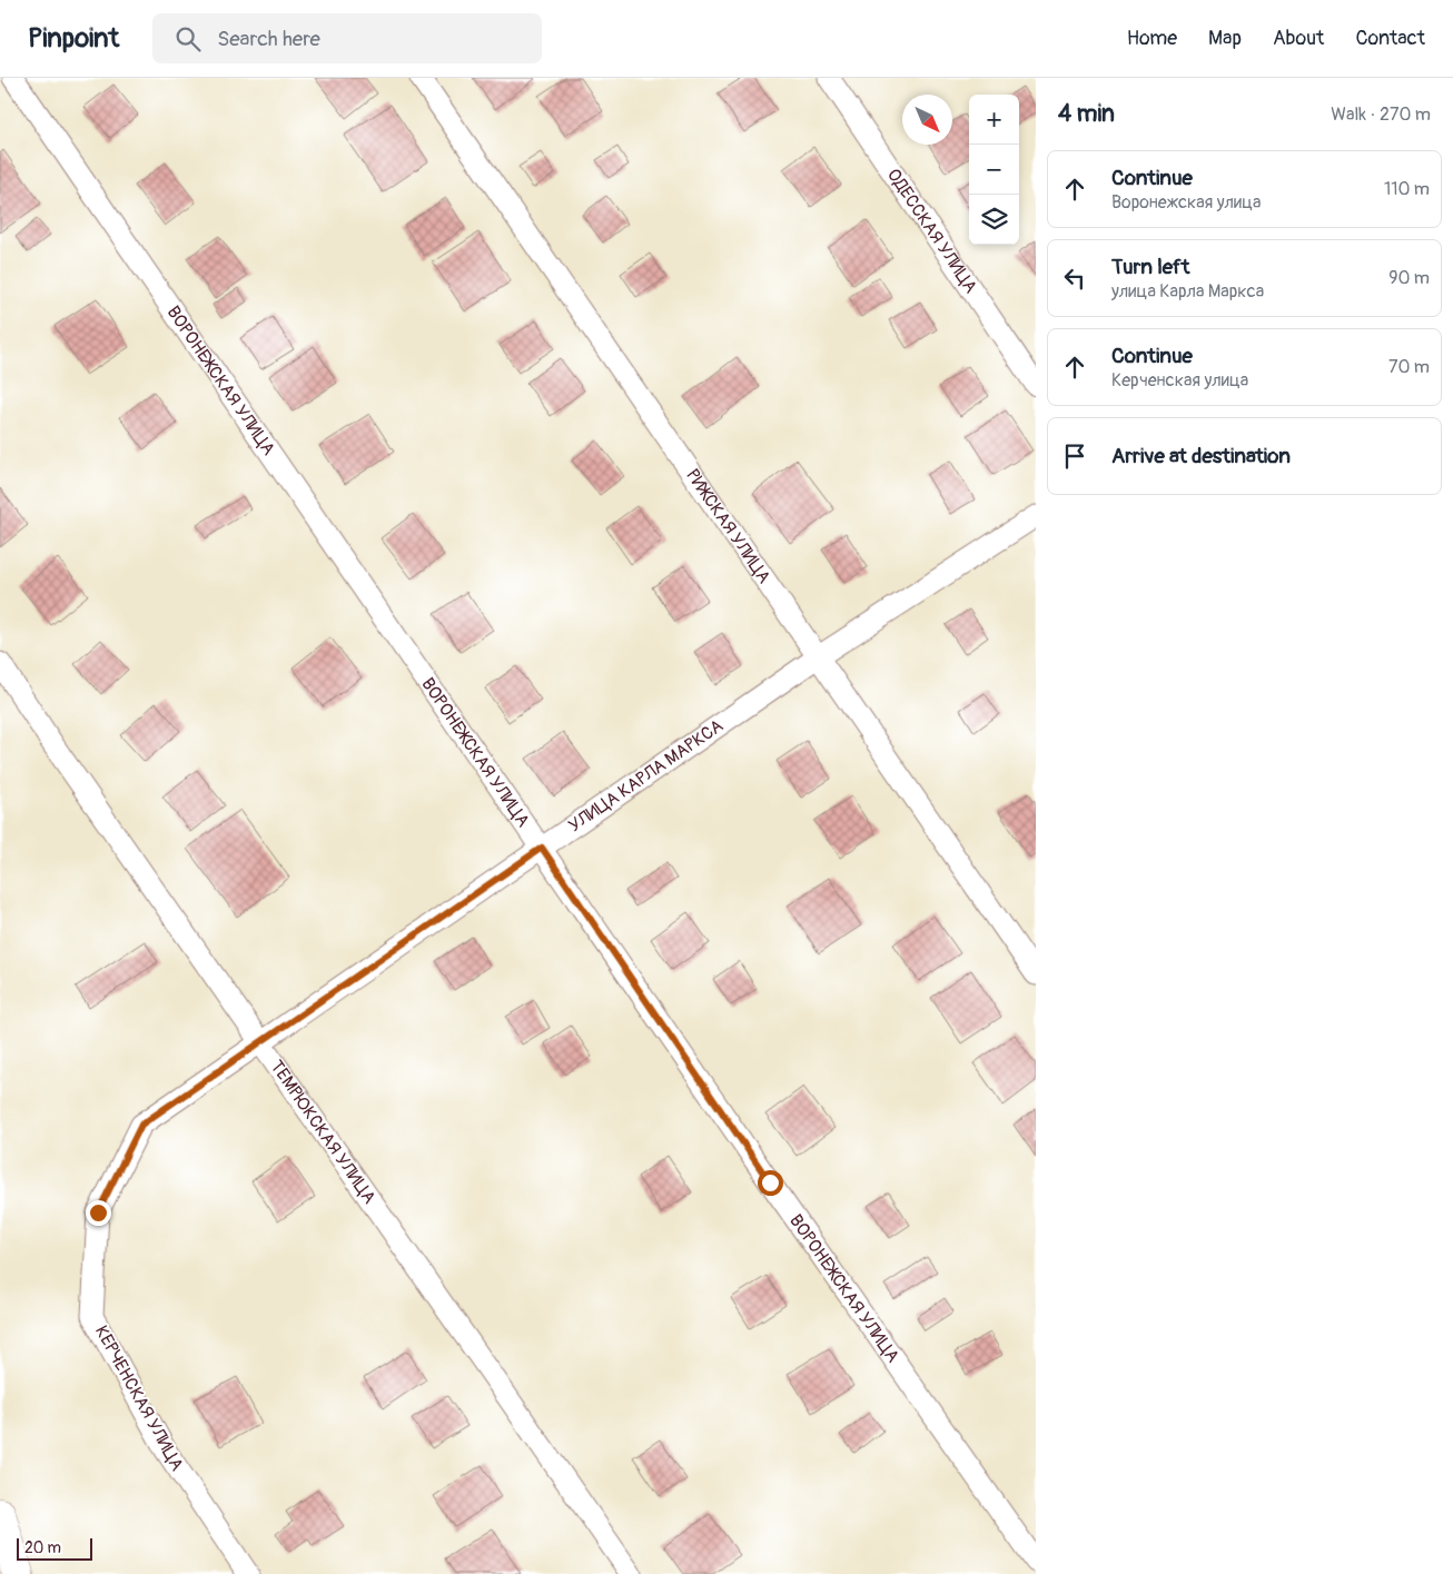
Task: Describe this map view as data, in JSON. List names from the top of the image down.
{
  "streets": {
    "street": [
      "ОДЕССКАЯ УЛИЦА",
      "ВОРОНЕЖСКАЯ УЛИЦА",
      "РИЖСКАЯ УЛИЦА",
      "УЛИЦА КАРЛА МАРКСА",
      "ТЕМРЮКСКАЯ УЛИЦА",
      "КЕРЧЕНСКАЯ УЛИЦА"
    ]
  },
  "crossings": [
    ["ВОРОНЕЖСКАЯ УЛИЦА", "УЛИЦА КАРЛА МАРКСА"],
    ["РИЖСКАЯ УЛИЦА", "УЛИЦА КАРЛА МАРКСА"],
    ["УЛИЦА КАРЛА МАРКСА", "ТЕМРЮКСКАЯ УЛИЦА"],
    ["УЛИЦА КАРЛА МАРКСА", "КЕРЧЕНСКАЯ УЛИЦА"],
    ["ТЕМРЮКСКАЯ УЛИЦА", "КЕРЧЕНСКАЯ УЛИЦА"]
  ],
  "scale_bar": "20 m",
  "north": "bottom right",
  "page": {
    "header": "Pinpoint",
    "search": "Search here",
    "nav": [
      "Home",
      "Map",
      "About",
      "Contact"
    ],
    "heading": ["4 min", "Walk · 270 m"],
    "map_buttons": ["+", "−"],
    "list": [
      ["Continue", "Воронежская улица", "110 m"],
      ["Turn left", "улица Карла Маркса", "90 m"],
      ["Continue", "Керченская улица", "70 m"],
      "Arrive at destination"
    ],
    "scale": "20 m"
  }
}
